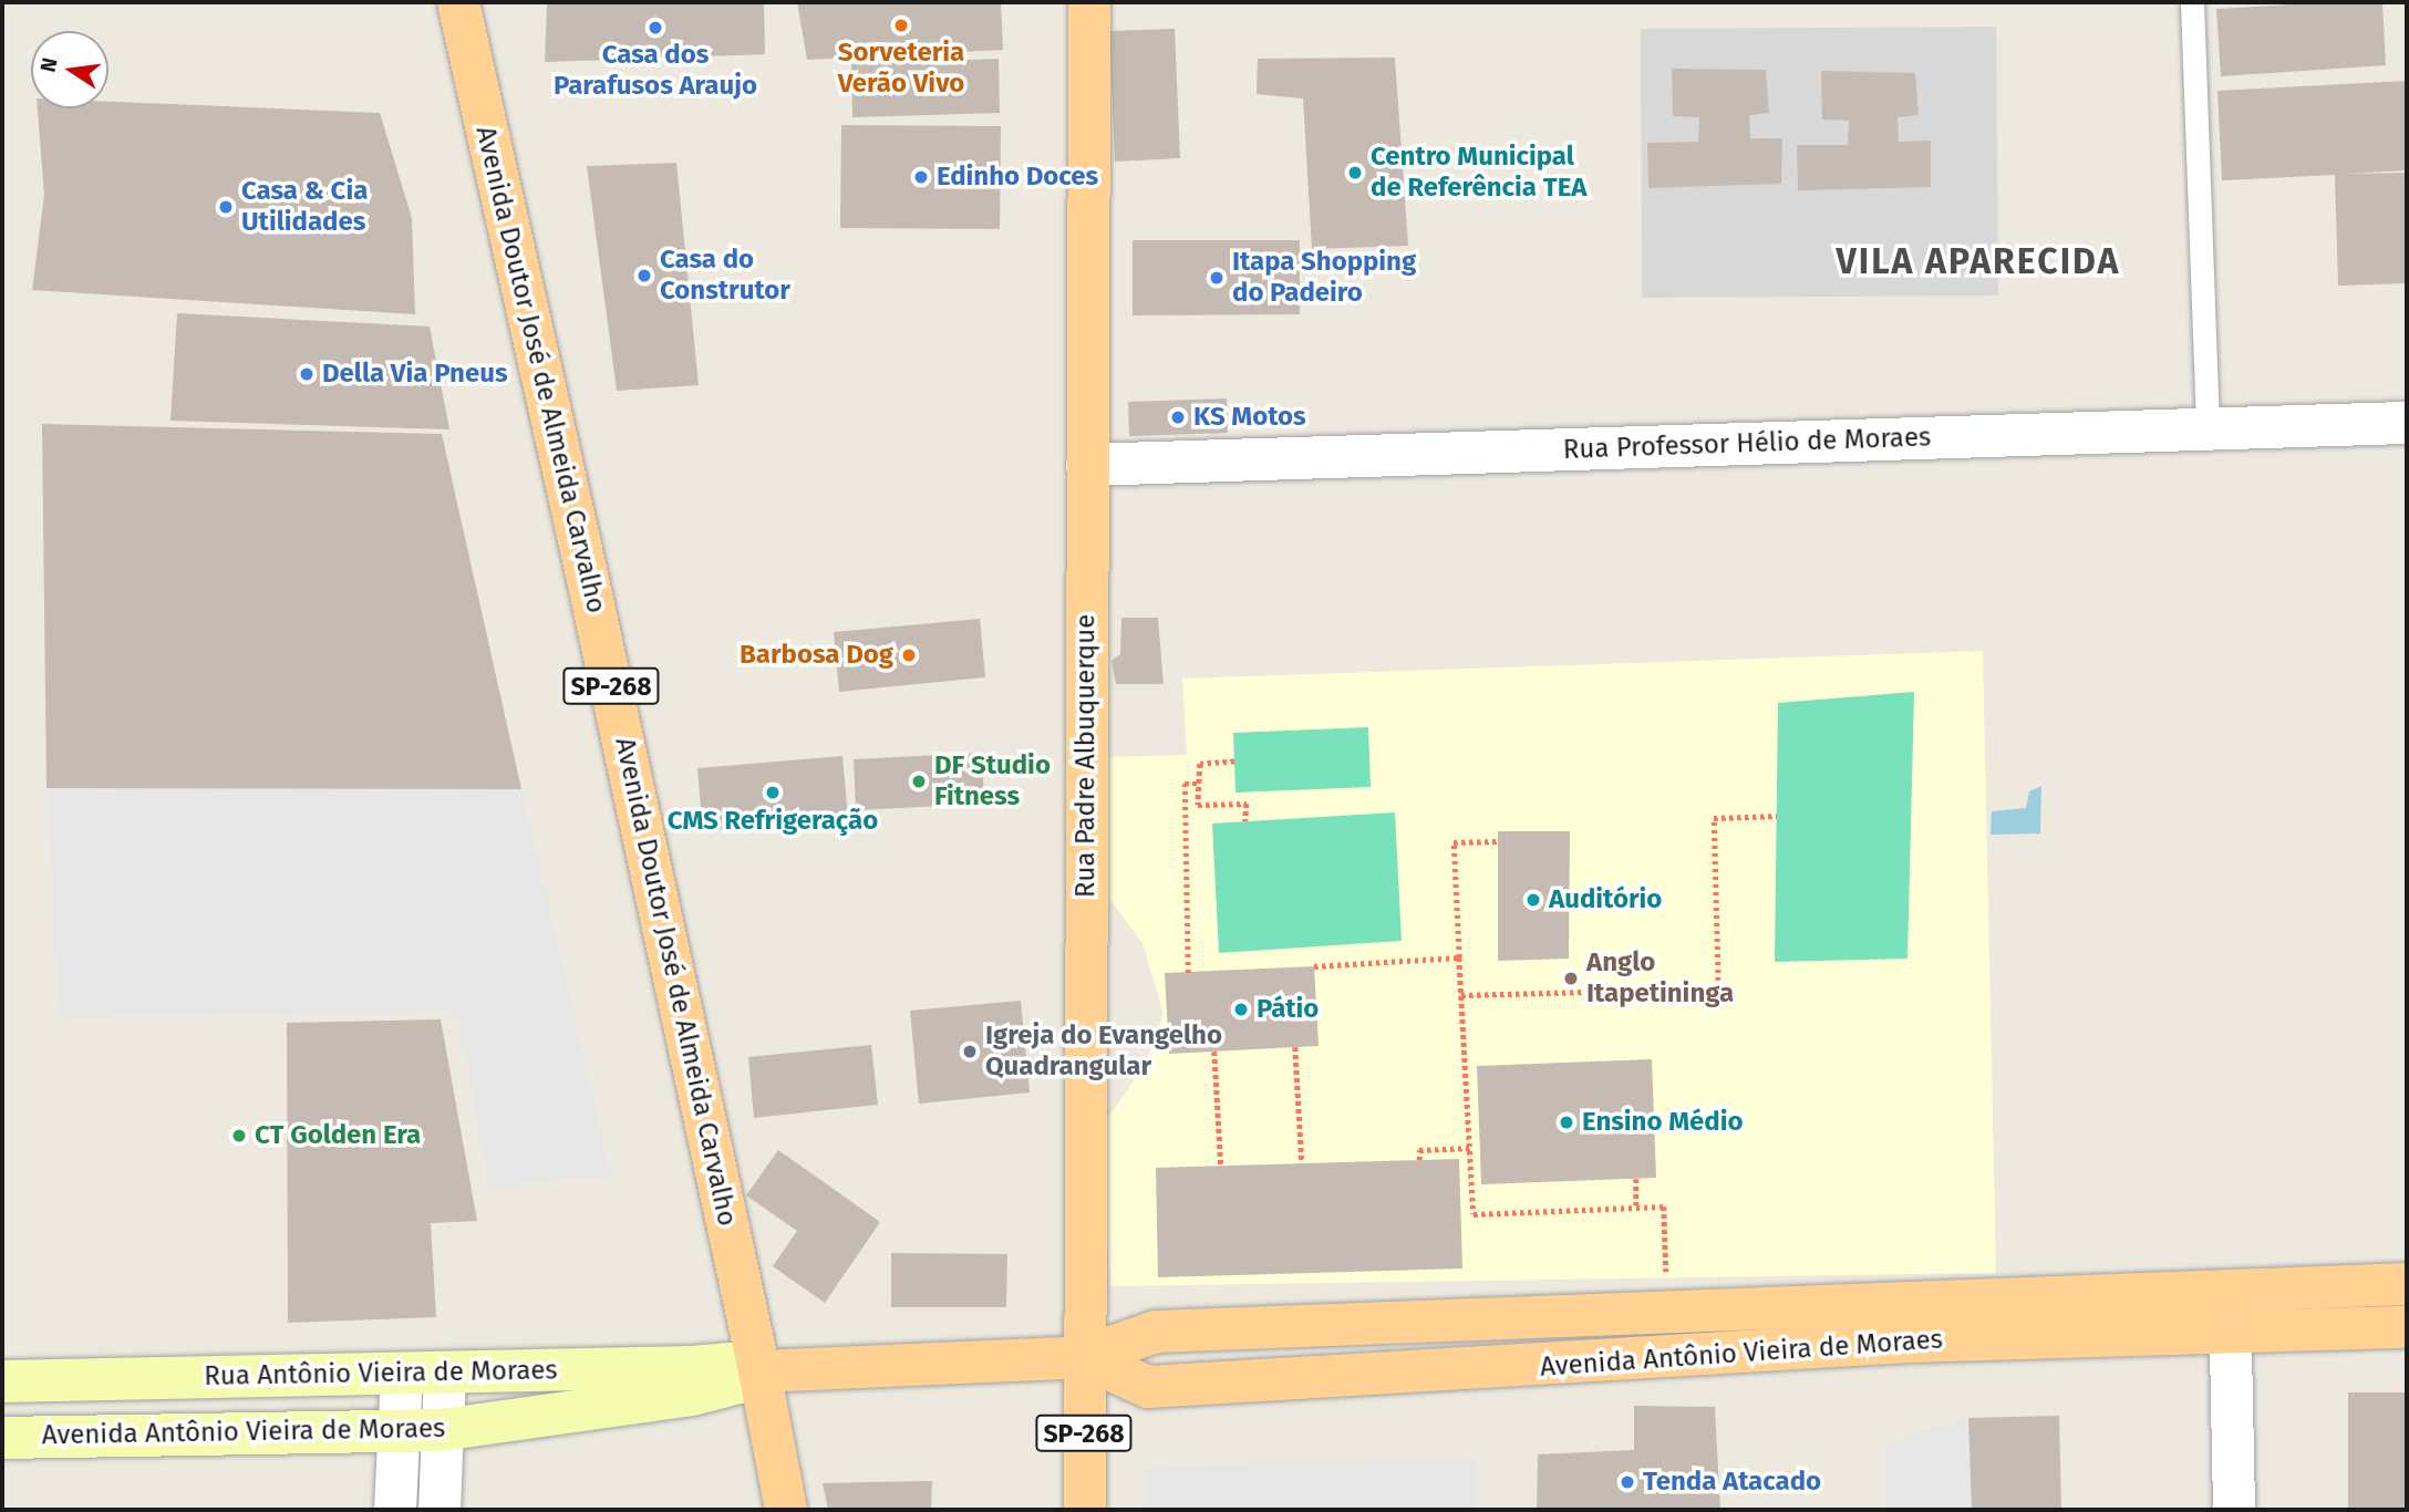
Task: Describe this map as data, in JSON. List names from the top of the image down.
{
  "streets": {
    "main road": [
      "Avenida Doutor José de Almeida Carvalho",
      "SP-268",
      "Rua Padre Albuquerque",
      "Avenida Antônio Vieira de Moraes",
      "Rua Antônio Vieira de Moraes"
    ],
    "street": ["Rua Professor Hélio de Moraes"]
  },
  "crossings": [
    ["Avenida Doutor José de Almeida Carvalho", "Avenida Antônio Vieira de Moraes"],
    ["Avenida Doutor José de Almeida Carvalho", "Rua Antônio Vieira de Moraes"],
    ["Rua Professor Hélio de Moraes", "Rua Padre Albuquerque"],
    ["Rua Padre Albuquerque", "Avenida Antônio Vieira de Moraes"],
    ["Avenida Antônio Vieira de Moraes", "Rua Antônio Vieira de Moraes"]
  ],
  "districts": ["VILA APARECIDA"],
  "places": [
    "Sorveteria Verão Vivo",
    "Casa dos Parafusos Araujo",
    "Centro Municipal de Referência TEA",
    "Edinho Doces",
    "Casa & Cia Utilidades",
    "Casa do Construtor",
    "Itapa Shopping do Padeiro",
    "Della Via Pneus",
    "KS Motos",
    "Barbosa Dog",
    "DF Studio Fitness",
    "CMS Refrigeração",
    "Auditório",
    "Anglo Itapetininga",
    "Pátio",
    "Igreja do Evangelho Quadrangular",
    "Ensino Médio",
    "CT Golden Era",
    "Tenda Atacado"
  ],
  "north": "left"
}
